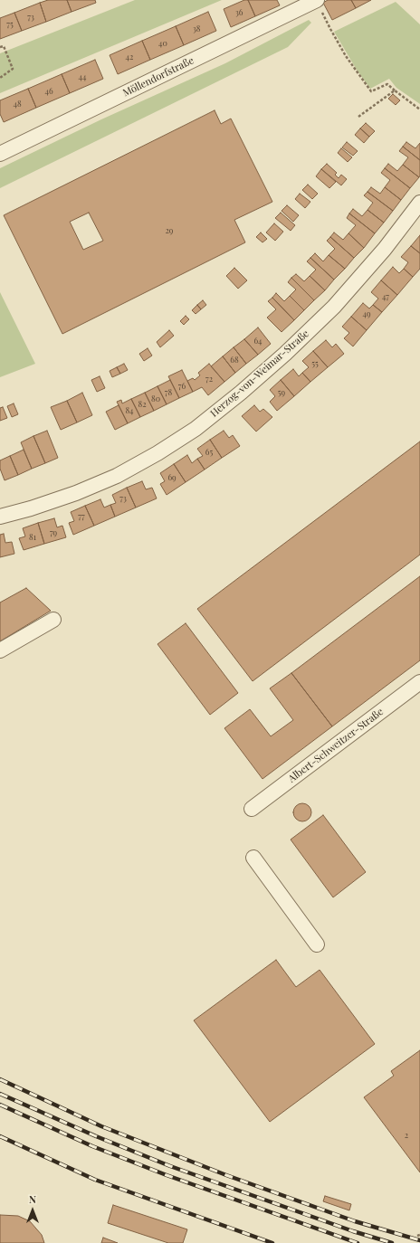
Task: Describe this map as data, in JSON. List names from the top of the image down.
{
  "streets": {
    "street": ["Möllendorfstraße", "Herzog-von-Weimar-Straße", "Albert-Schweitzer-Straße"]
  },
  "house_numbers": [
    "36",
    "73",
    "75",
    "38",
    "40",
    "42",
    "44",
    "46",
    "48",
    "29",
    "47",
    "49",
    "64",
    "68",
    "55",
    "72",
    "76",
    "78",
    "59",
    "80",
    "82",
    "84",
    "65",
    "69",
    "73",
    "77",
    "79",
    "81",
    "2"
  ],
  "north": "top"
}
